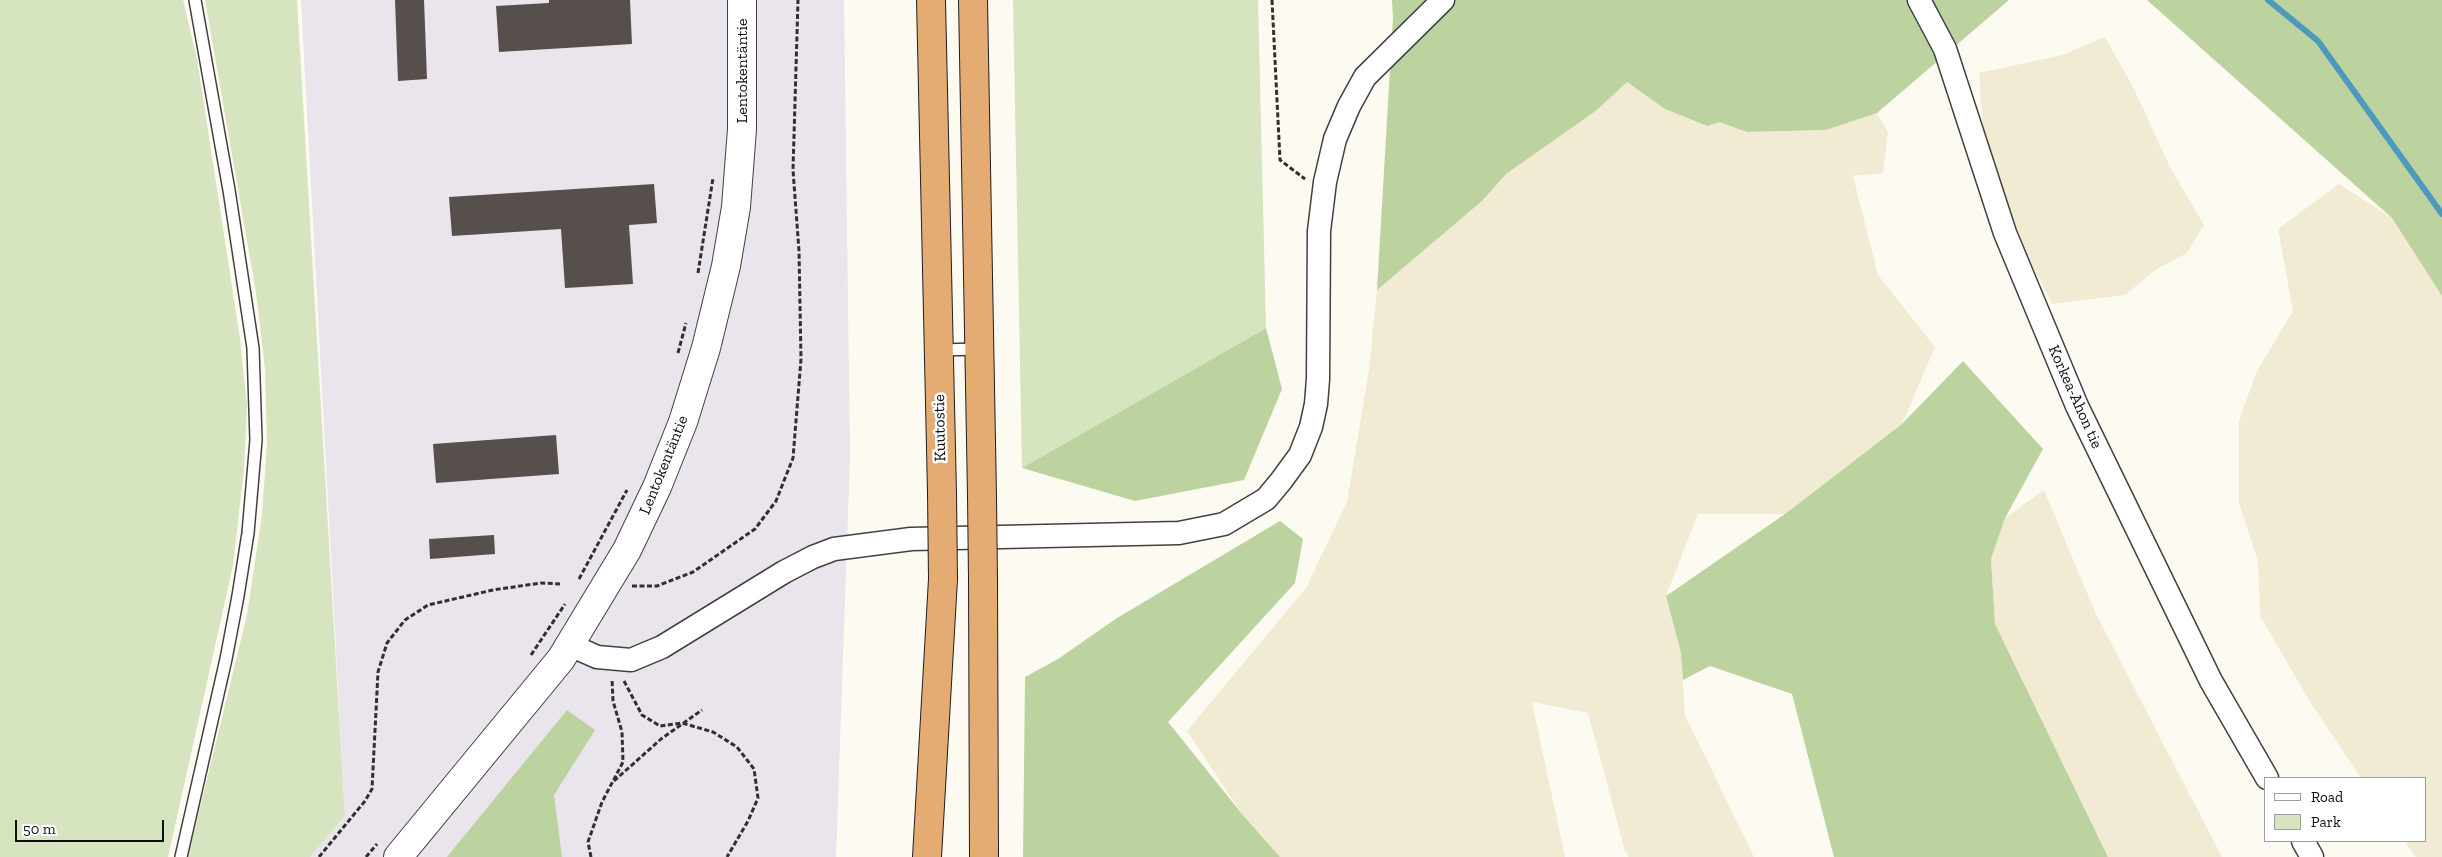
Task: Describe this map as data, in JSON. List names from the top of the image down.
{
  "streets": {
    "highway": ["Kuutostie"],
    "street": ["Lentokentäntie", "Korkea-Ahon tie"]
  },
  "legend": ["Road", "Park"],
  "scale_bar": "50 m"
}
